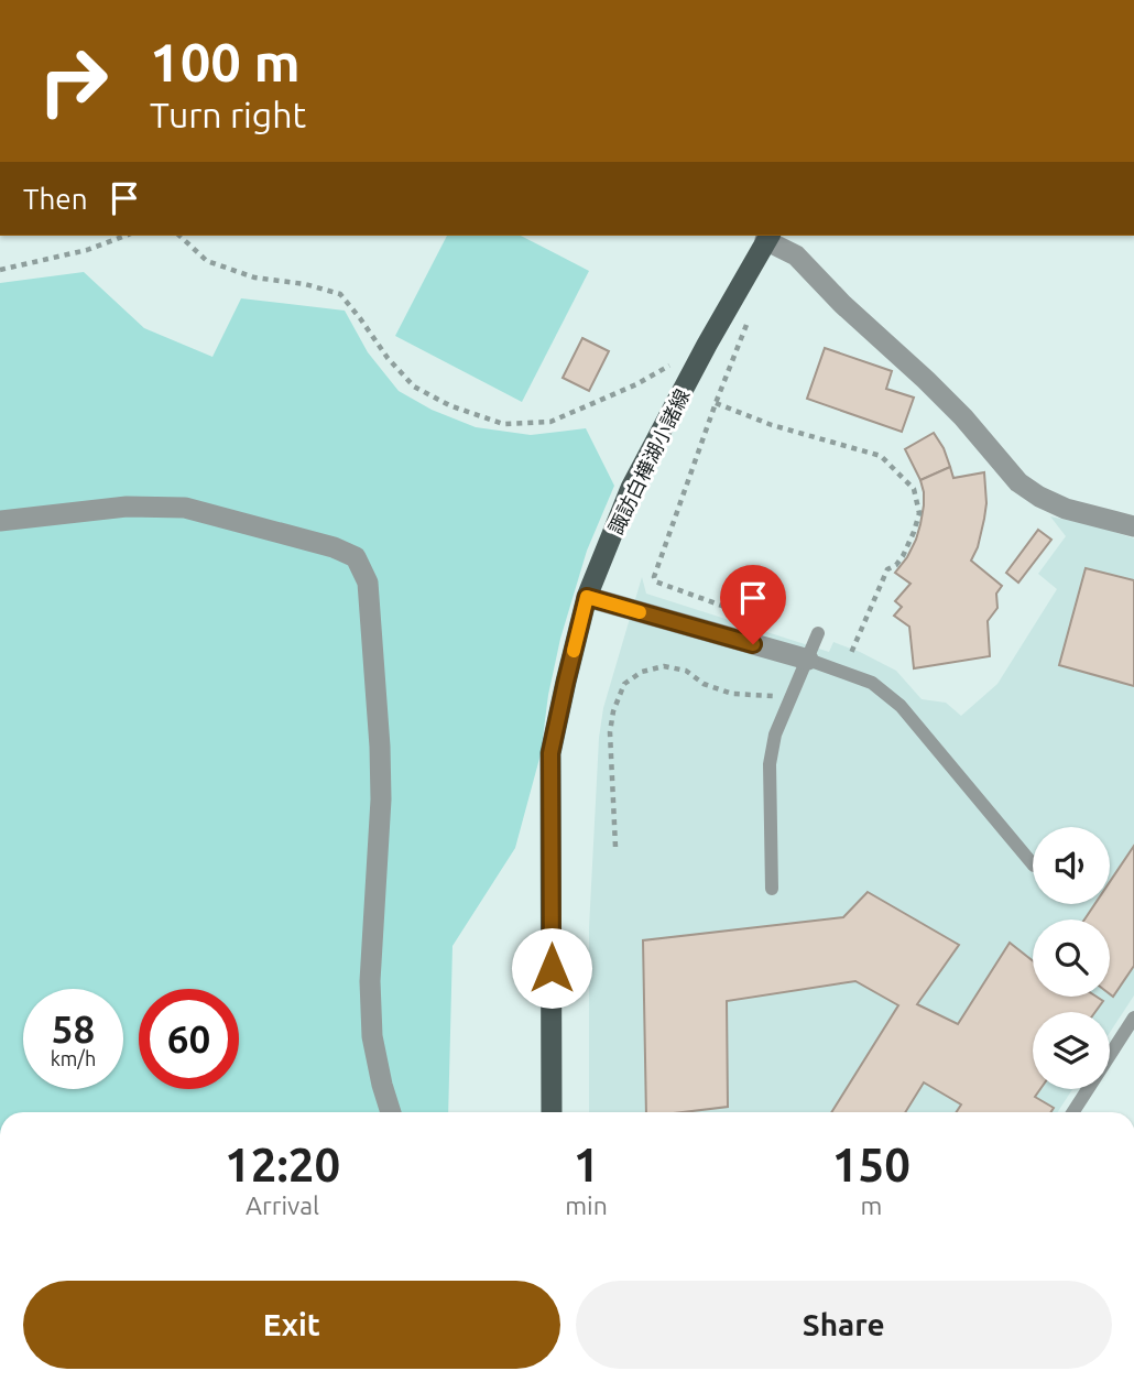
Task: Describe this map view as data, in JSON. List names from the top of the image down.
{
  "streets": {
    "main road": ["諏訪白樺湖小諸線"]
  },
  "page": {
    "turn": ["100 m", "Turn right"],
    "then": "Then",
    "speed": "58 km/h",
    "limit": "60",
    "eta": [
      "12:20",
      "Arrival",
      "1",
      "min",
      "150",
      "m"
    ],
    "buttons": ["Exit", "Share"]
  }
}
